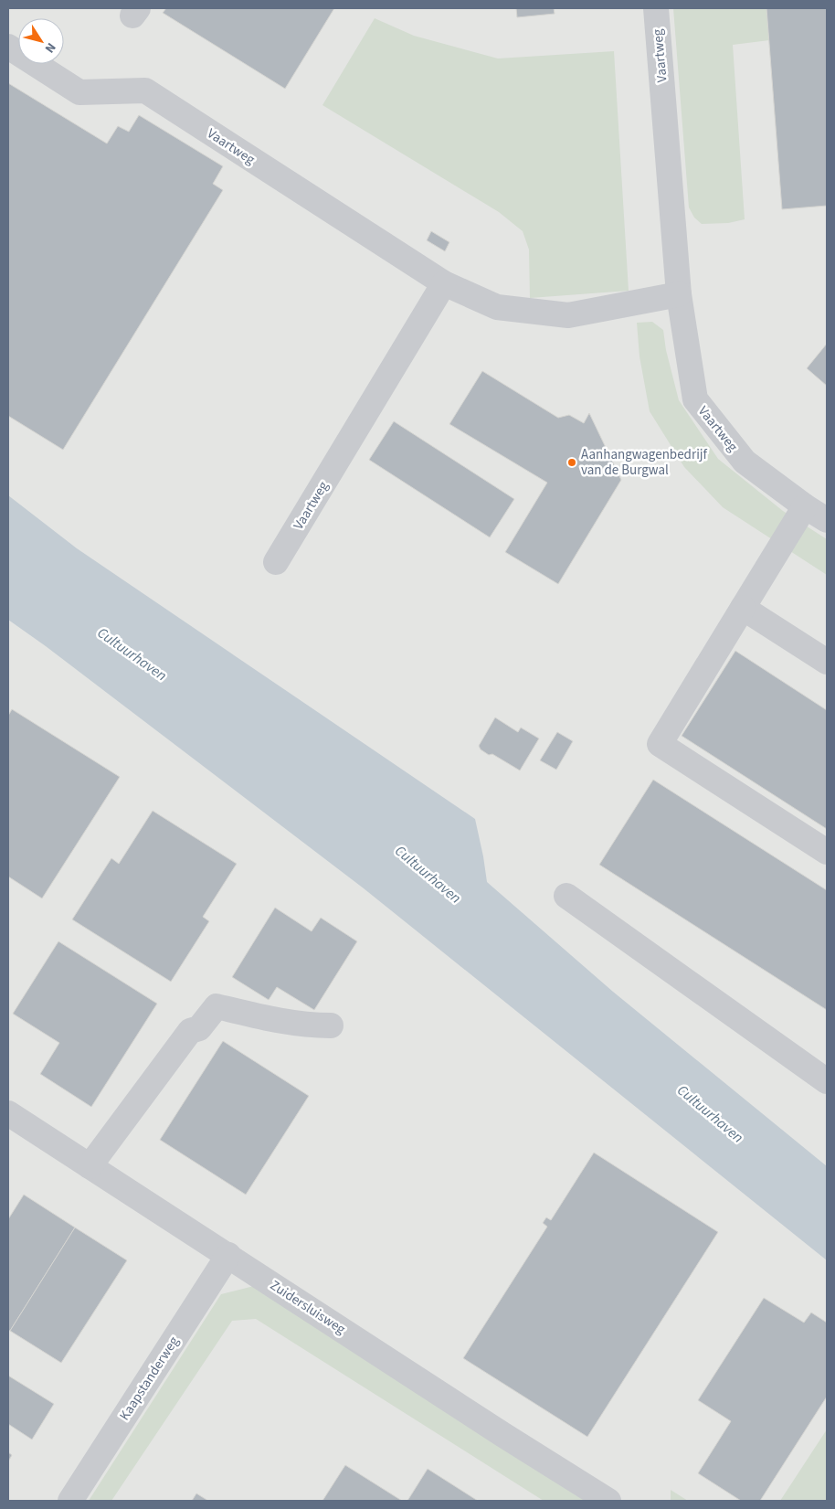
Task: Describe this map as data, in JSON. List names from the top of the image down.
{
  "streets": {
    "street": ["Vaartweg", "Zuidersluisweg", "Kaapstanderweg"]
  },
  "crossings": [
    ["Zuidersluisweg", "Kaapstanderweg"]
  ],
  "water": ["Cultuurhaven"],
  "places": ["Aanhangwagenbedrijf van de Burgwal"],
  "north": "bottom right"
}
